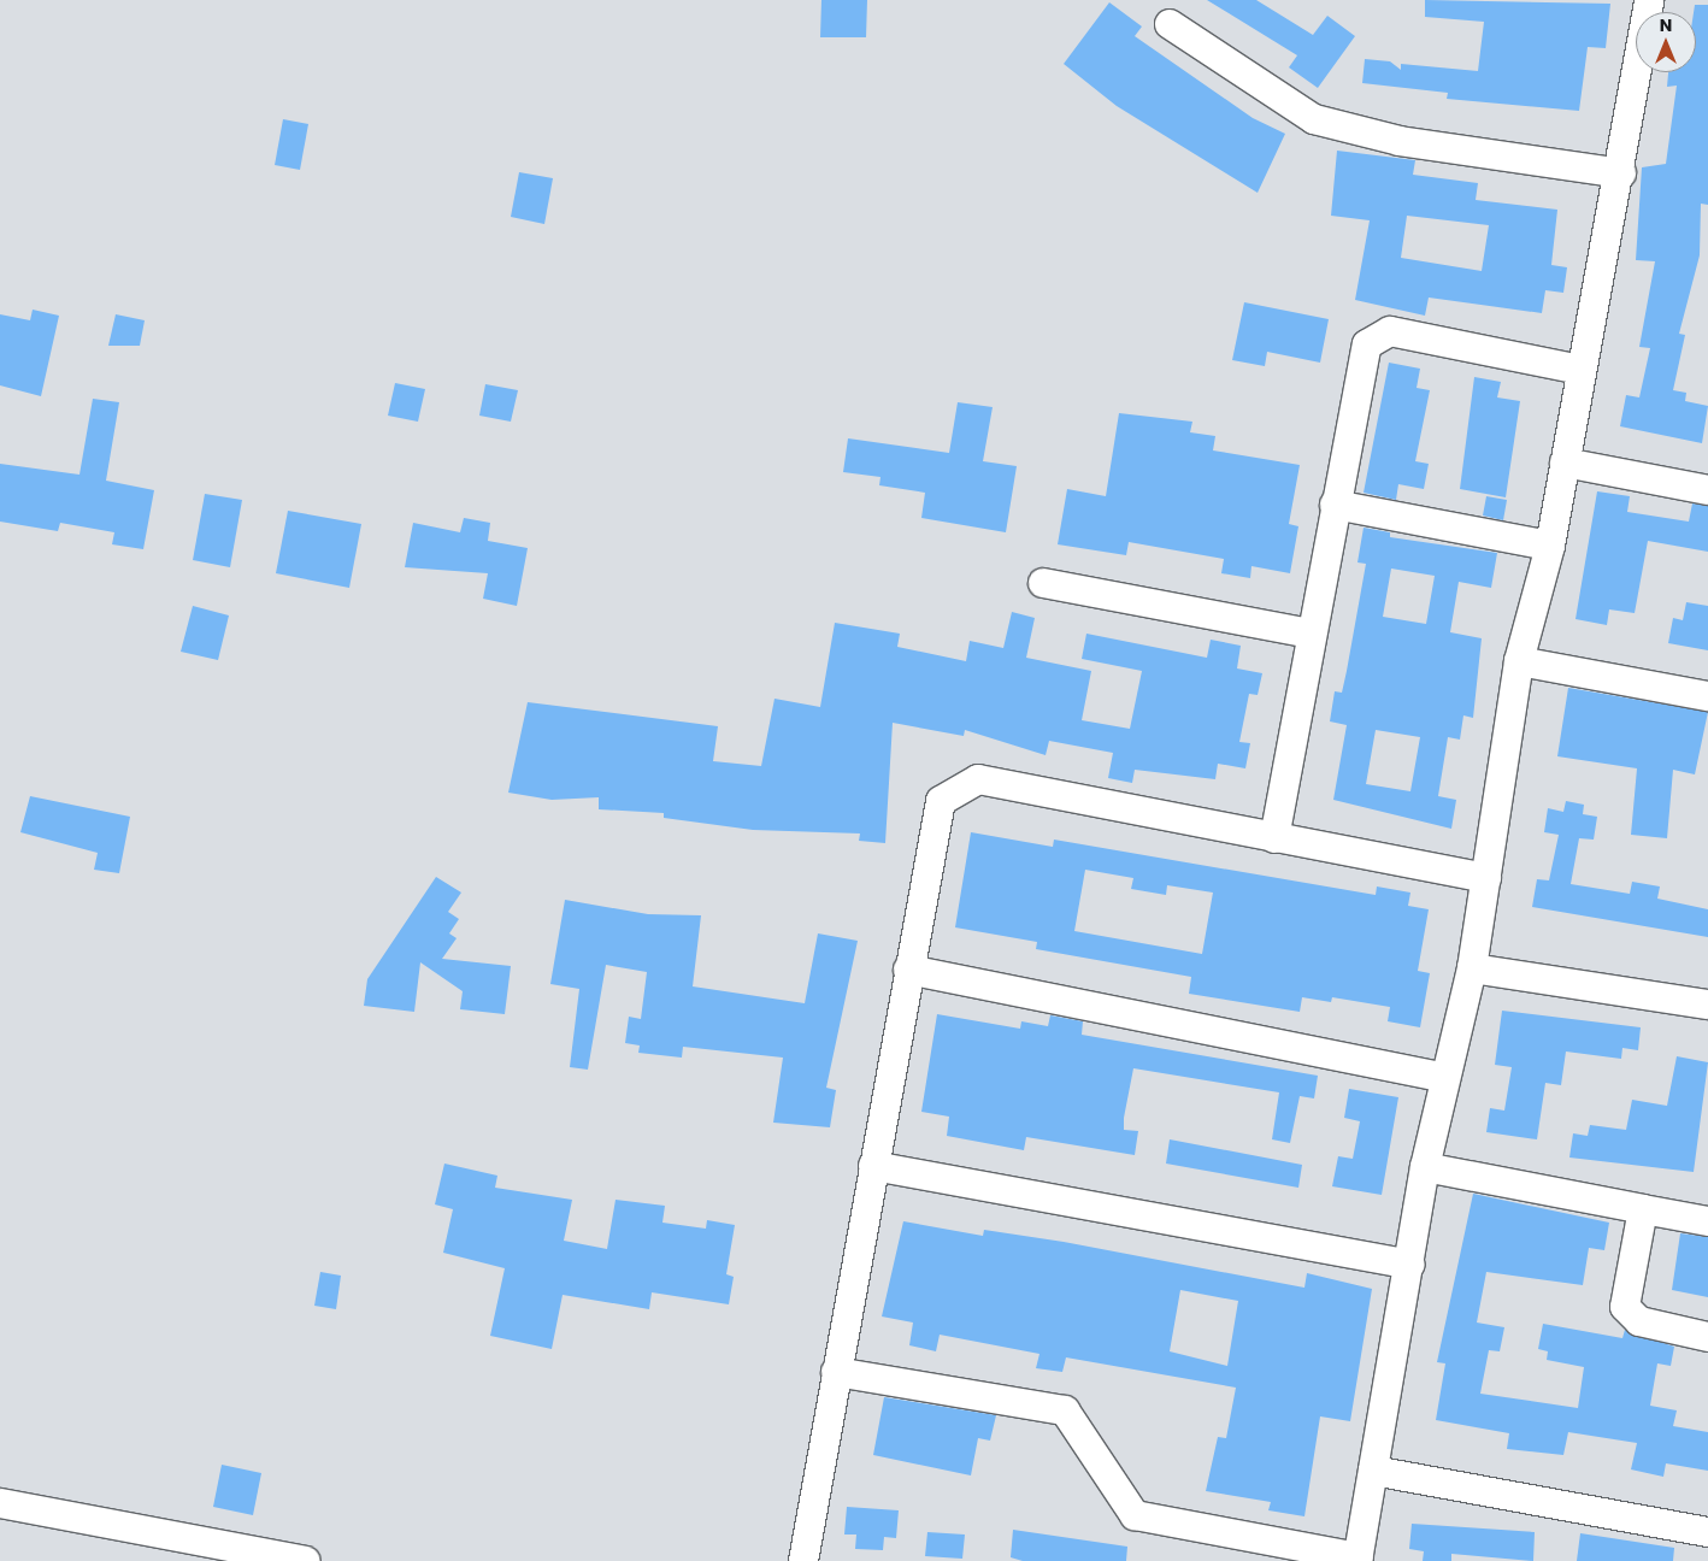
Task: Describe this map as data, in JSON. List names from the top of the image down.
{
  "north": "top"
}
